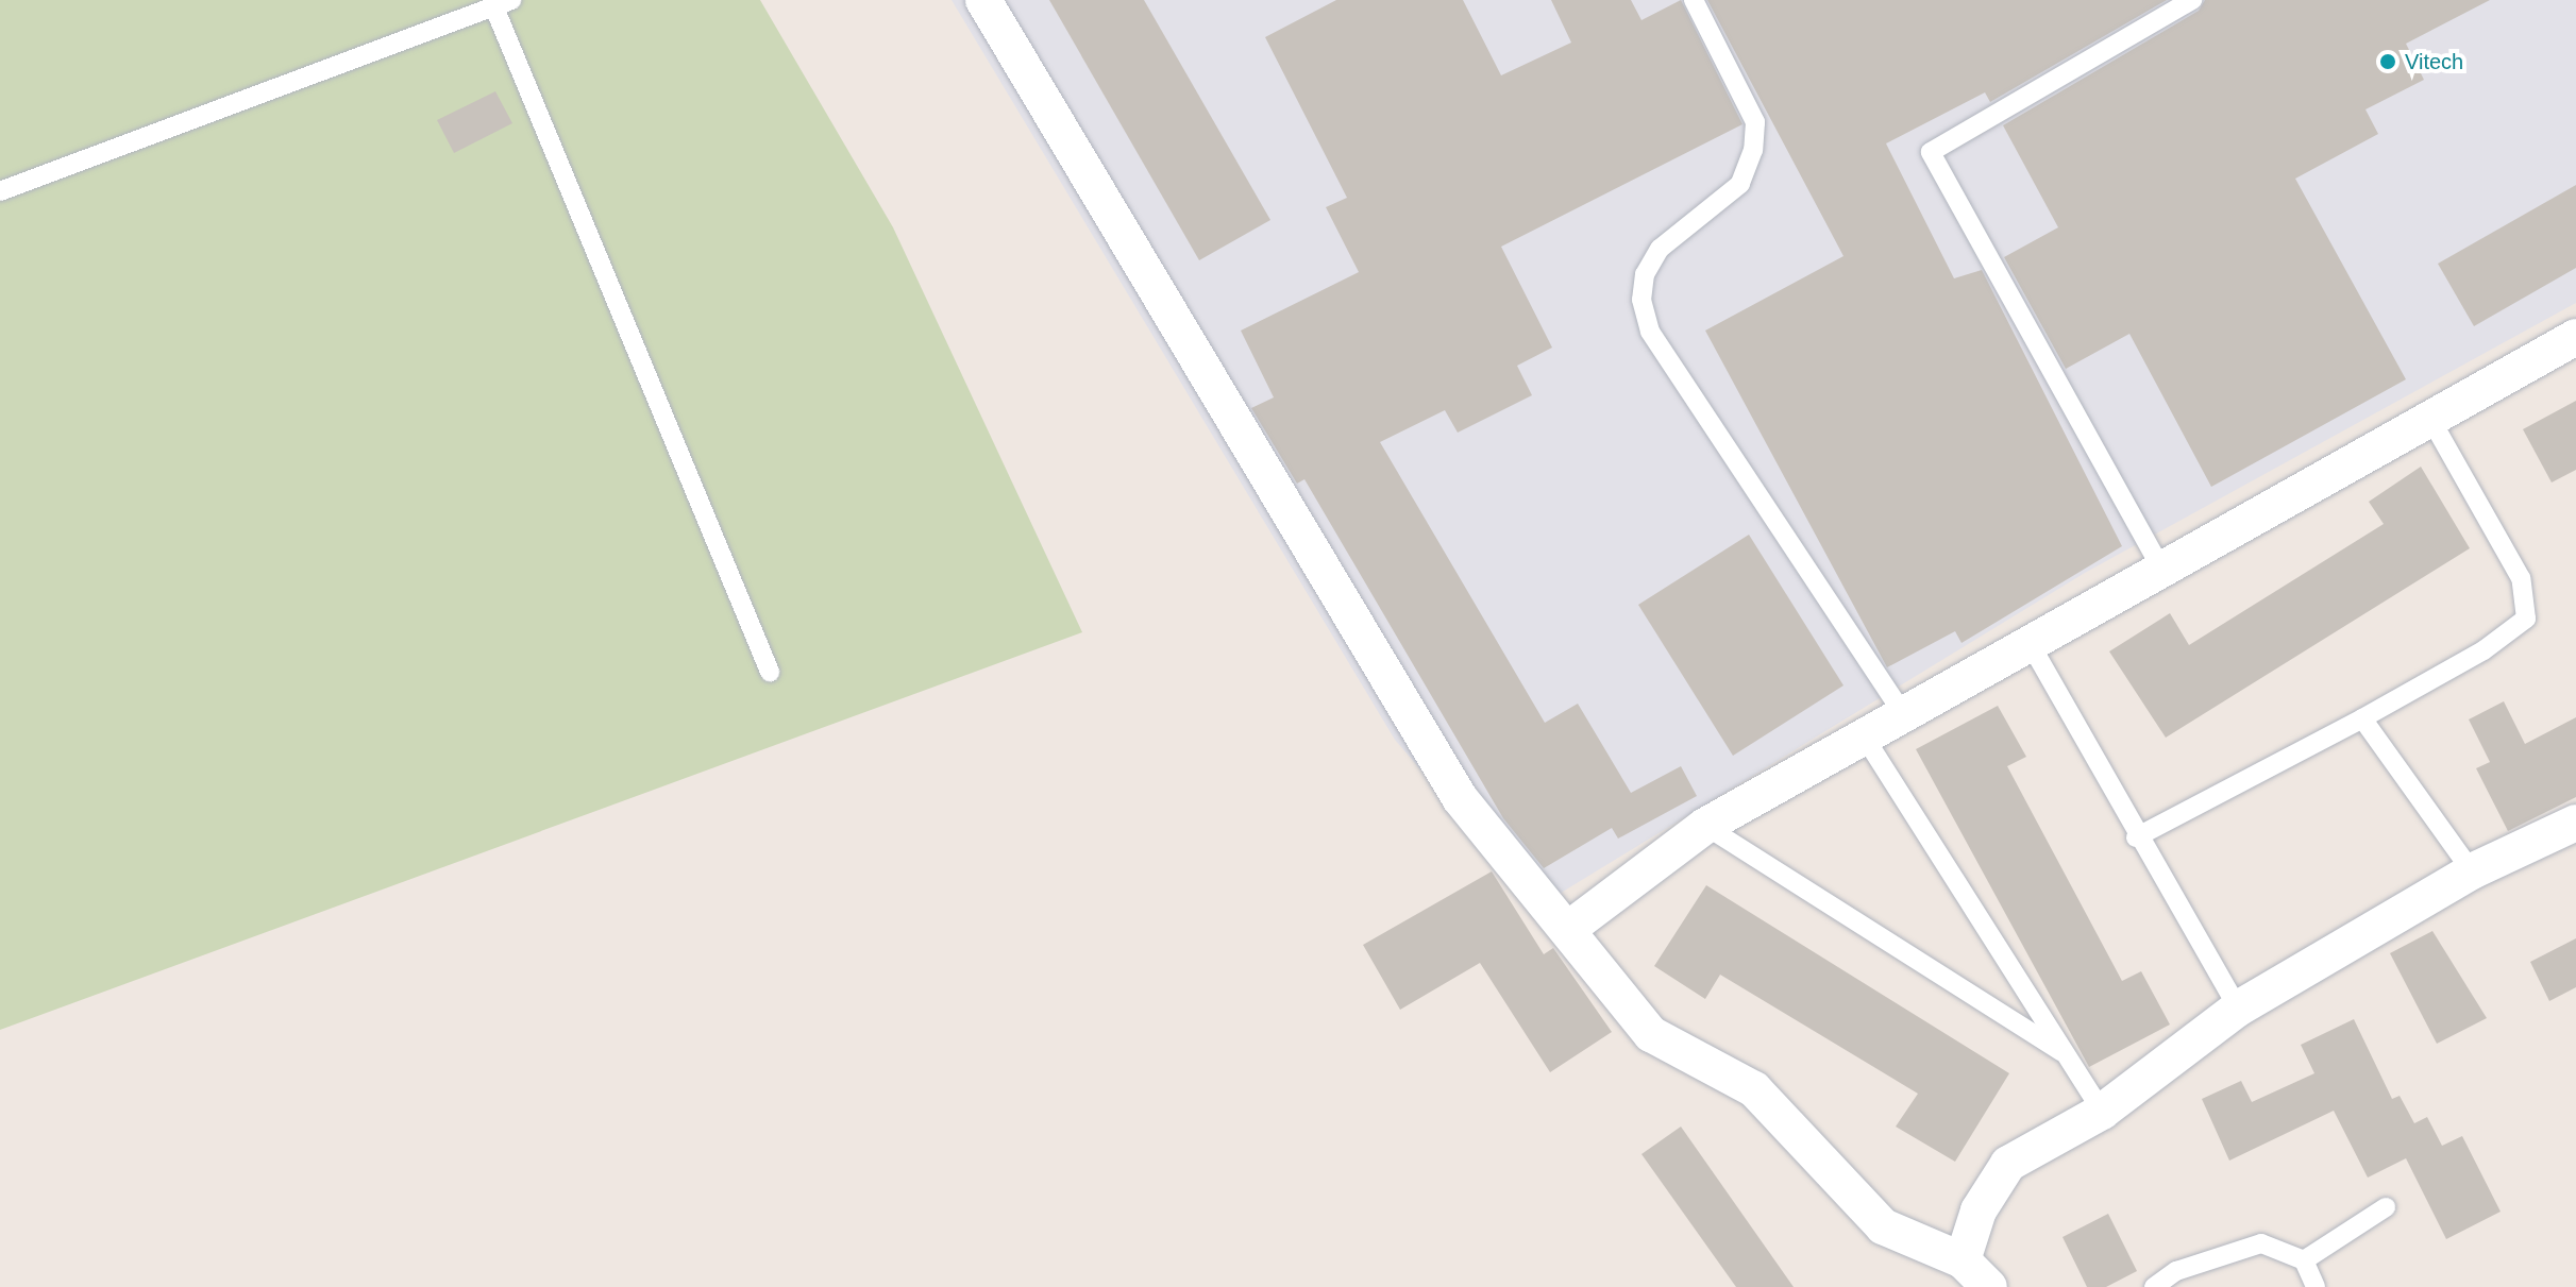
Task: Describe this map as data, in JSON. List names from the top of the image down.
{
  "places": ["Vitech"]
}
